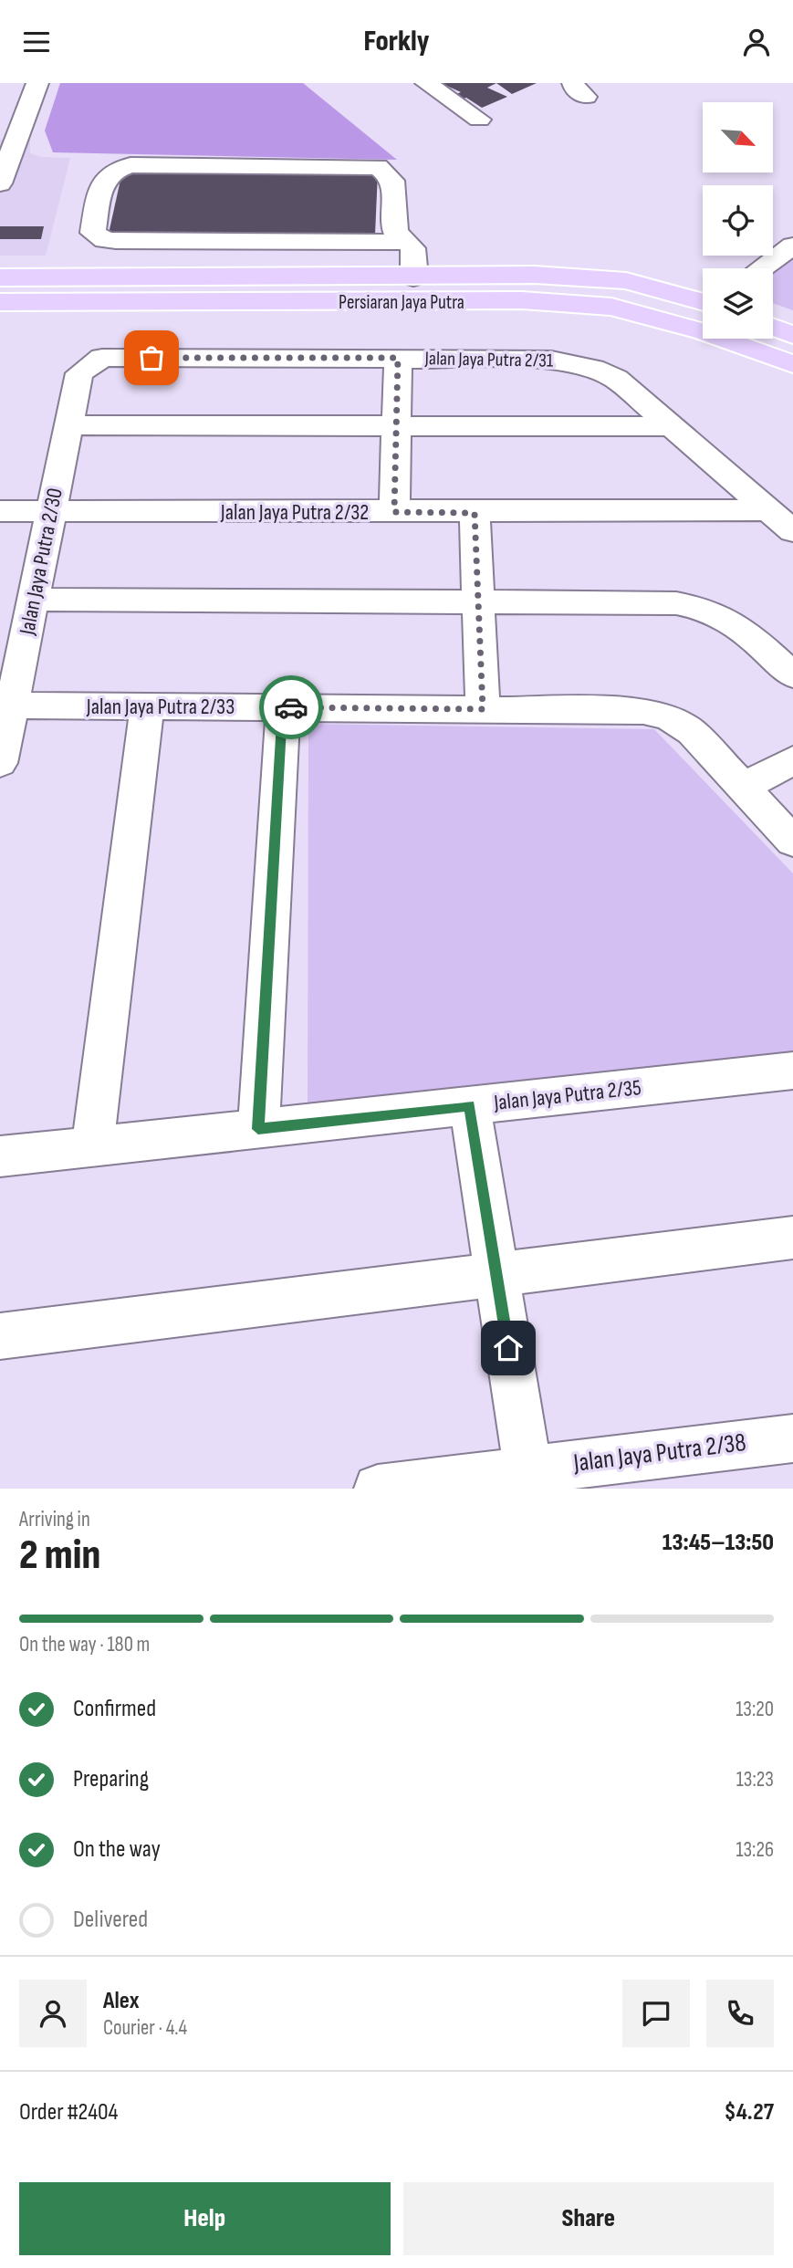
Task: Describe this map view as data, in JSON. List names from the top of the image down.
{
  "streets": {
    "main road": ["Persiaran Jaya Putra"],
    "street": [
      "Jalan Jaya Putra 2/31",
      "Jalan Jaya Putra 2/32",
      "Jalan Jaya Putra 2/30",
      "Jalan Jaya Putra 2/33",
      "Jalan Jaya Putra 2/35",
      "Jalan Jaya Putra 2/38"
    ]
  },
  "crossings": [
    ["Jalan Jaya Putra 2/31", "Jalan Jaya Putra 2/32"],
    ["Jalan Jaya Putra 2/31", "Jalan Jaya Putra 2/30"],
    ["Jalan Jaya Putra 2/32", "Jalan Jaya Putra 2/30"],
    ["Jalan Jaya Putra 2/30", "Jalan Jaya Putra 2/33"]
  ],
  "north": "bottom right",
  "page": {
    "header": "Forkly",
    "heading": ["2 min", "Arriving in", "13:45–13:50"],
    "panel": [
      "Alex",
      "Courier · 4.4",
      "Order #2404",
      "$4.27"
    ],
    "bar": "On the way · 180 m",
    "list": [
      ["Confirmed", "13:20"],
      ["Preparing", "13:23"],
      ["On the way", "13:26"],
      "Delivered"
    ],
    "buttons": ["Help", "Share"]
  }
}
